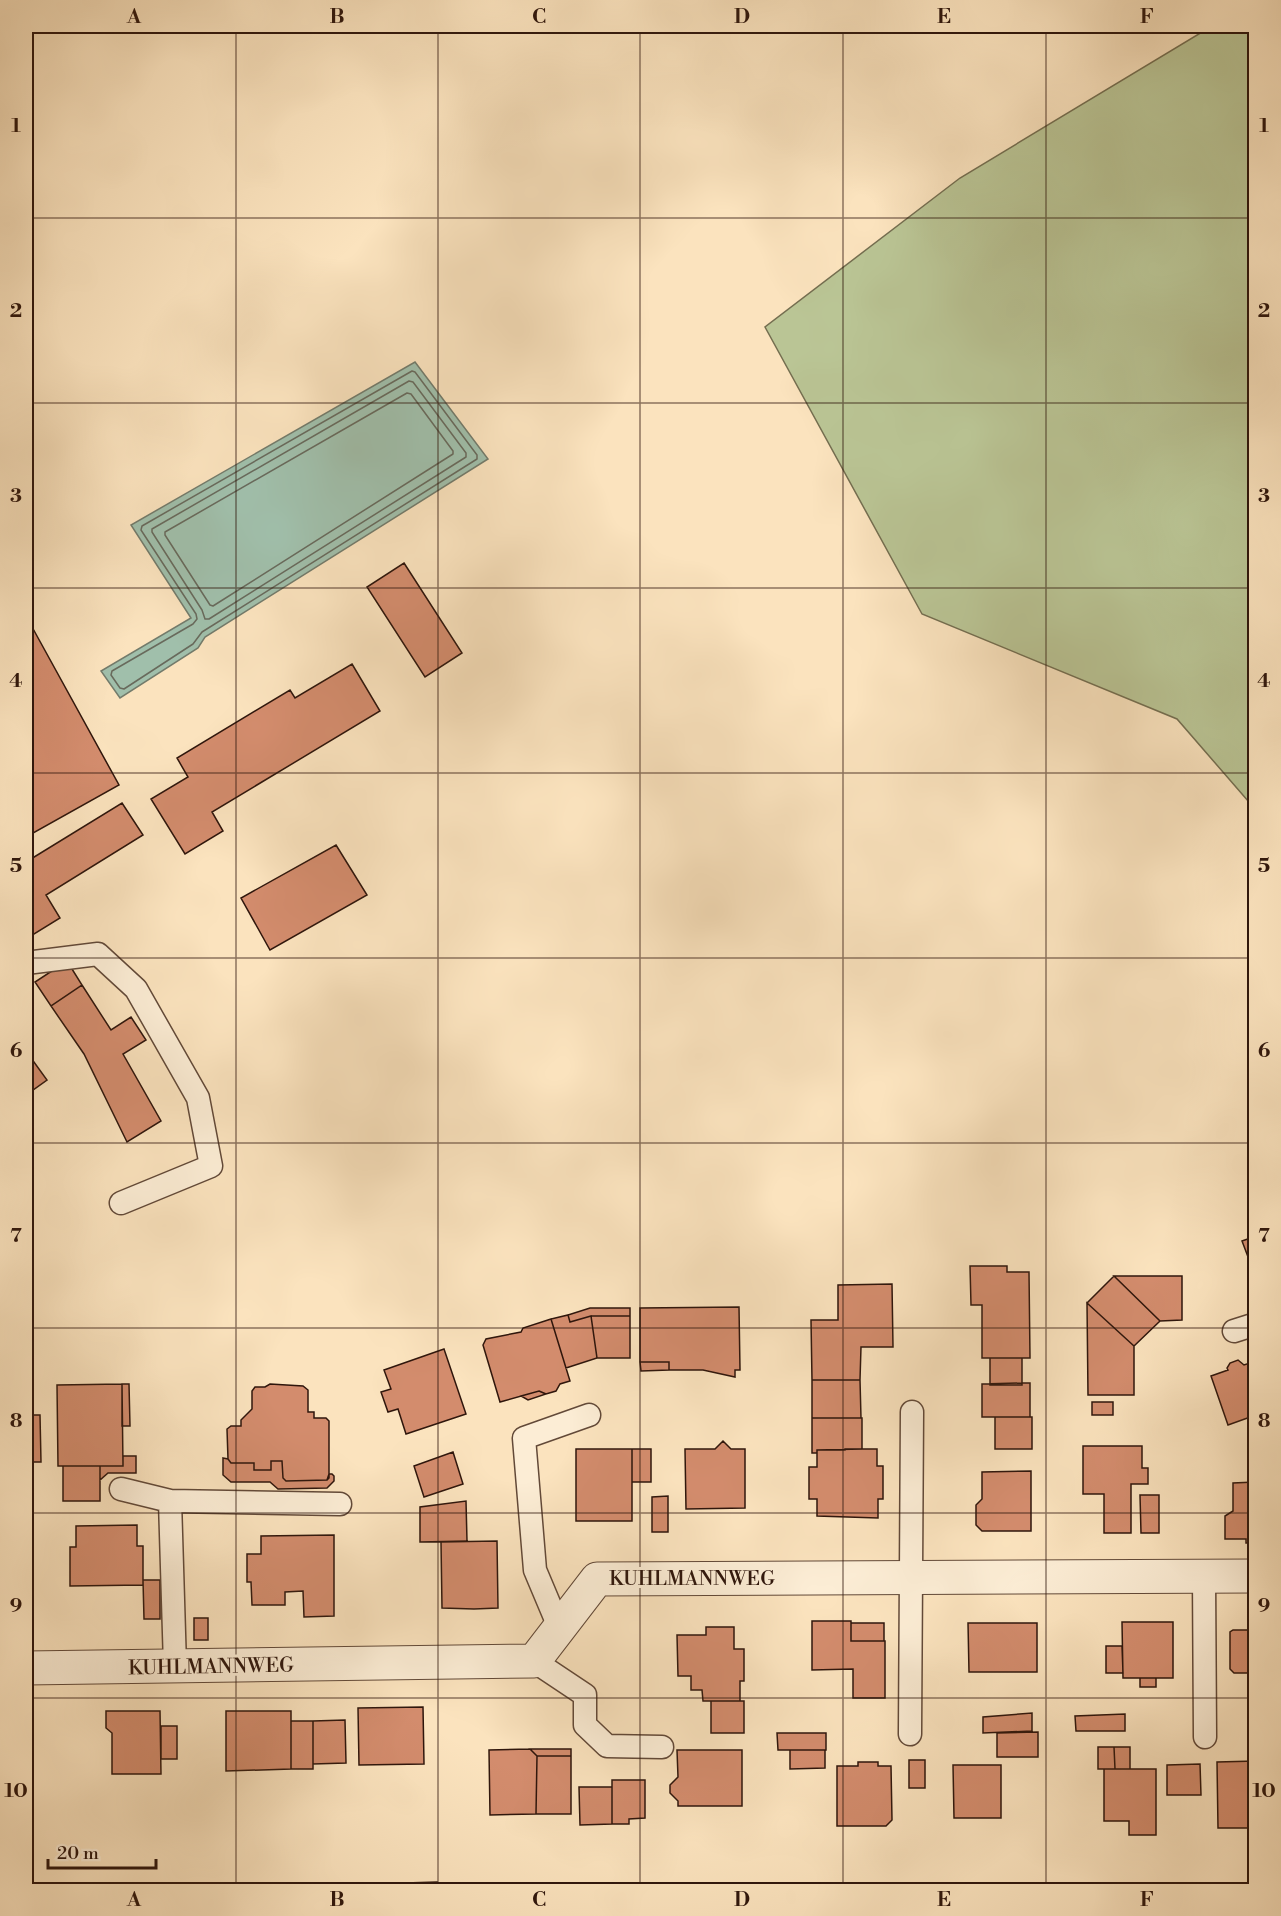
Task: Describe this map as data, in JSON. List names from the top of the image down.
{
  "streets": {
    "street": ["KUHLMANNWEG"]
  },
  "scale_bar": "20 m",
  "grid": {
    "columns": [
      "A",
      "B",
      "C",
      "D",
      "E",
      "F"
    ],
    "rows": [
      "1",
      "2",
      "3",
      "4",
      "5",
      "6",
      "7",
      "8",
      "9",
      "10"
    ]
  }
}
